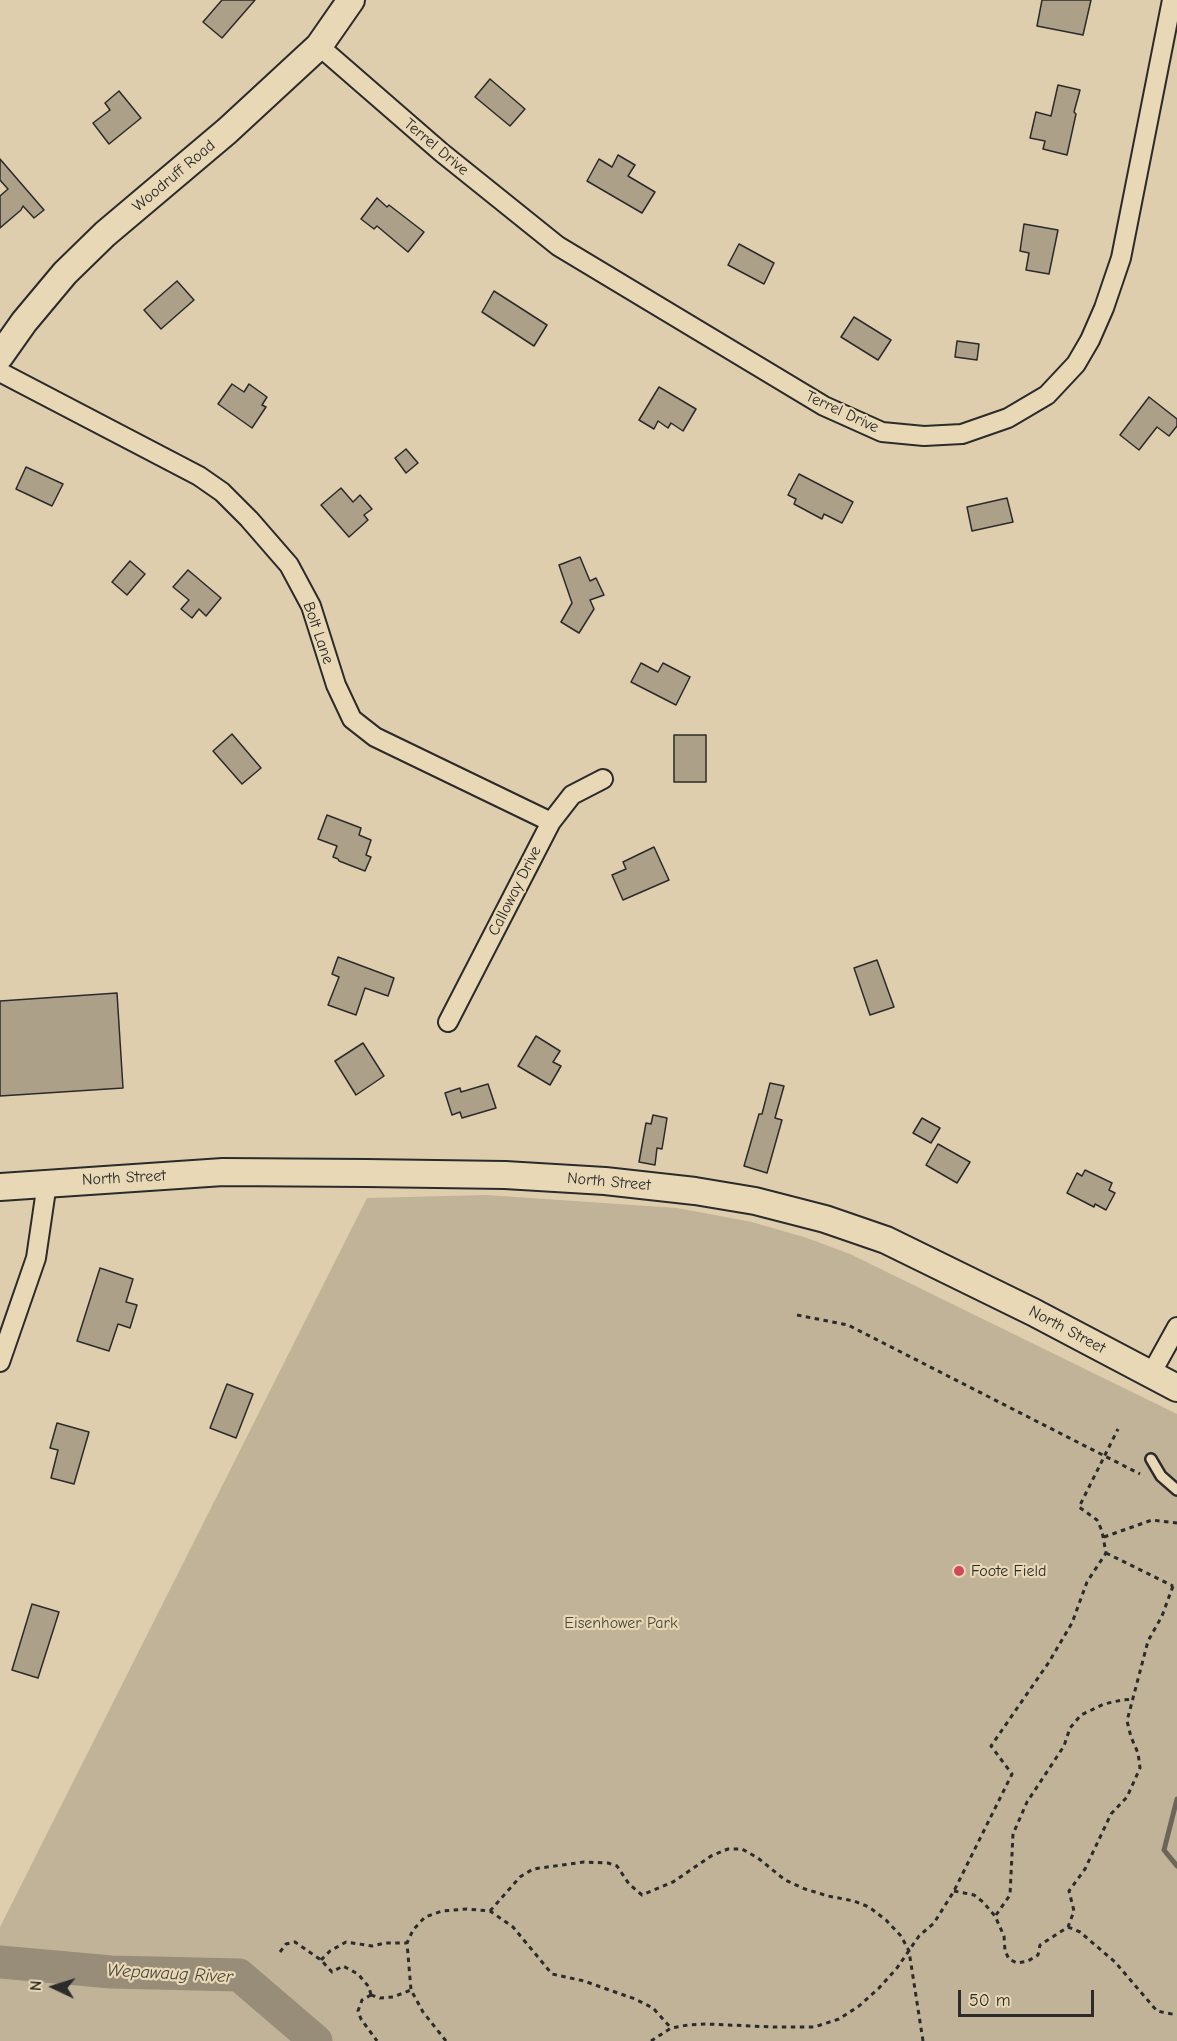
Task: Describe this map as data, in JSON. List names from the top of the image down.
{
  "streets": {
    "main road": ["Woodruff Road", "North Street"],
    "street": ["Terrel Drive", "Bolt Lane", "Calloway Drive"]
  },
  "crossings": [
    ["Terrel Drive", "Woodruff Road"],
    ["Bolt Lane", "Calloway Drive"]
  ],
  "water": ["Wepawaug River"],
  "parks": ["Eisenhower Park"],
  "places": ["Foote Field"],
  "scale_bar": "50 m",
  "north": "left"
}
